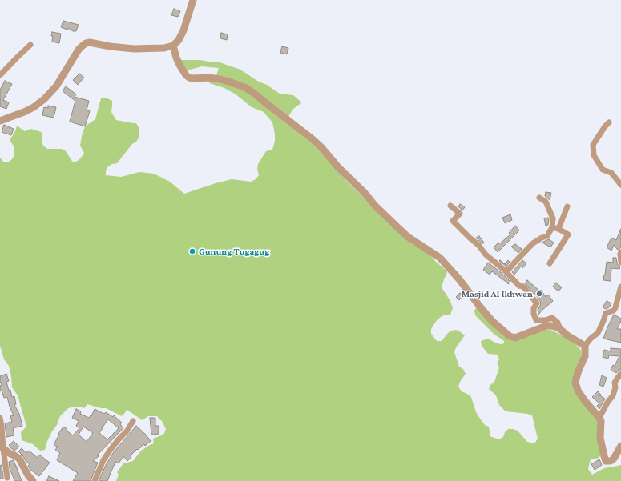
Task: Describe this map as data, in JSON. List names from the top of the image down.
{
  "places": ["Gunung Tugagug", "Masjid Al Ikhwan"]
}
